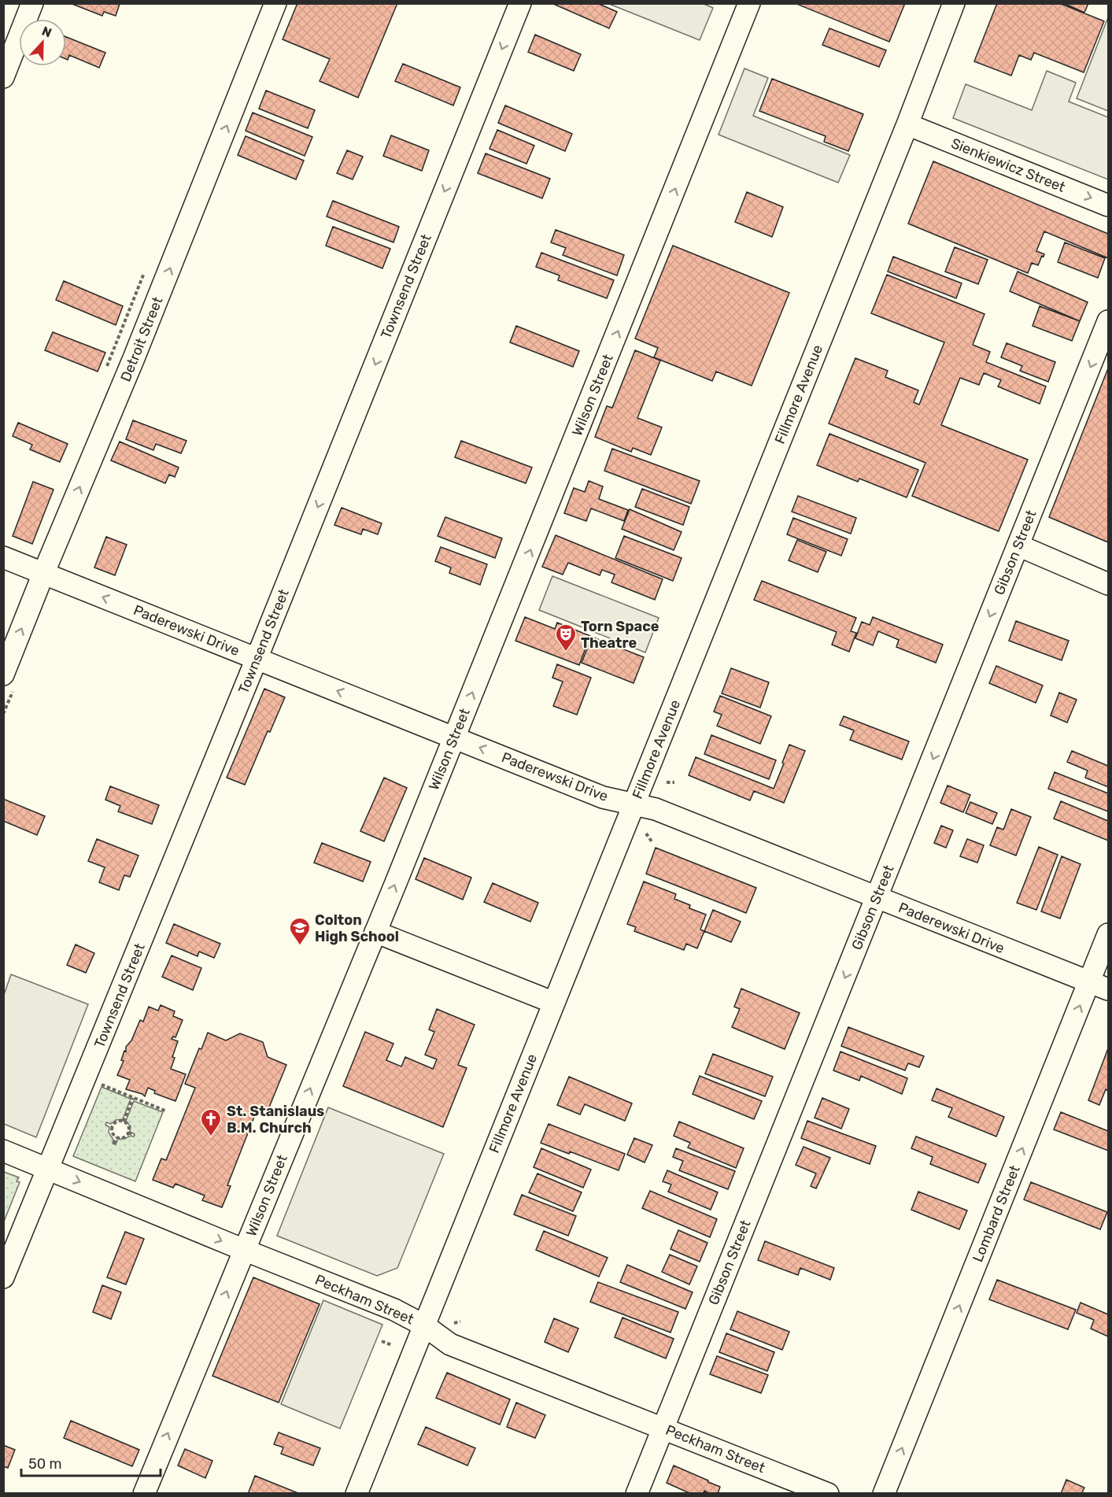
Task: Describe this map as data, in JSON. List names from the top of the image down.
{
  "streets": {
    "street": [
      "Sienkiewicz Street",
      "Townsend Street",
      "Detroit Street",
      "Fillmore Avenue",
      "Wilson Street",
      "Gibson Street",
      "Paderewski Drive",
      "Lombard Street",
      "Peckham Street"
    ]
  },
  "crossings": [
    ["Sienkiewicz Street", "Fillmore Avenue"],
    ["Townsend Street", "Paderewski Drive"],
    ["Townsend Street", "Peckham Street"],
    ["Detroit Street", "Paderewski Drive"],
    ["Fillmore Avenue", "Paderewski Drive"],
    ["Fillmore Avenue", "Peckham Street"],
    ["Wilson Street", "Paderewski Drive"],
    ["Wilson Street", "Peckham Street"],
    ["Gibson Street", "Paderewski Drive"],
    ["Gibson Street", "Peckham Street"],
    ["Paderewski Drive", "Lombard Street"]
  ],
  "one_way": [
    "Sienkiewicz Street",
    "Townsend Street",
    "Detroit Street",
    "Wilson Street",
    "Gibson Street",
    "Paderewski Drive",
    "Lombard Street"
  ],
  "places": {
    "theatre": ["Torn Space Theatre"],
    "school or university": ["Colton High School"],
    "church": ["St. Stanislaus B.M. Church"]
  },
  "scale_bar": "50 m",
  "north": "top"
}
